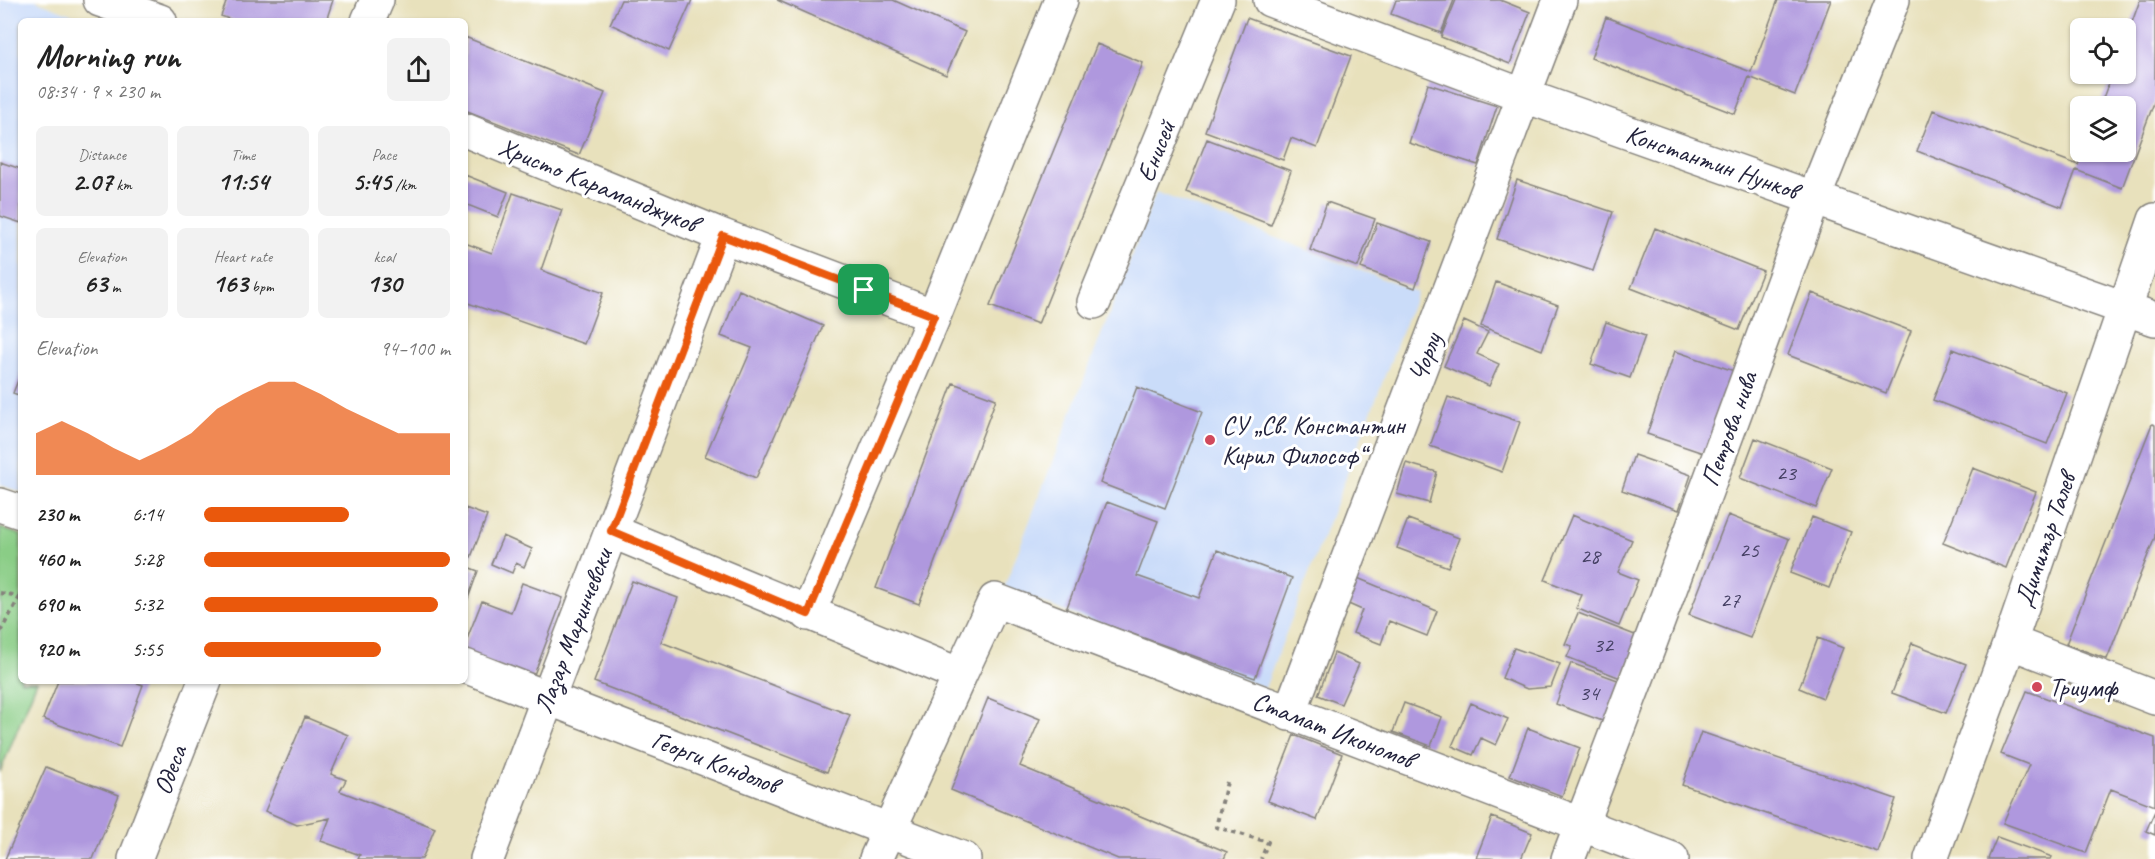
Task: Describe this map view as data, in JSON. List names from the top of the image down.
{
  "streets": {
    "street": [
      "Енисей",
      "Константин Нунков",
      "Христо Караманджуков",
      "Чорлу",
      "Петрова нива",
      "Димитър Талев",
      "Лазар Маринчевски",
      "Стамат Икономов",
      "Георги Кондолов",
      "Одеса"
    ]
  },
  "crossings": [
    ["Константин Нунков", "Чорлу"],
    ["Константин Нунков", "Петрова нива"],
    ["Константин Нунков", "Димитър Талев"],
    ["Христо Караманджуков", "Лазар Маринчевски"],
    ["Чорлу", "Стамат Икономов"],
    ["Петрова нива", "Стамат Икономов"],
    ["Лазар Маринчевски", "Георги Кондолов"]
  ],
  "places": ["СУ „Св. Константин Кирил Философ“", "Триумф"],
  "house_numbers": [
    "23",
    "25",
    "28",
    "27",
    "32",
    "34"
  ],
  "page": {
    "heading": ["Morning run", "08:34 · 9 × 230 m"],
    "stats": [
      ["Distance", "2.07 km"],
      ["Time", "11:54"],
      ["Pace", "5:45 /km"],
      ["Elevation", "63 m"],
      ["Heart rate", "163 bpm"],
      ["kcal", "130"]
    ],
    "chart": ["Elevation", "94–100 m"],
    "list": [
      {
        "name": "230 m",
        "note": "6:14"
      },
      {
        "name": "460 m",
        "note": "5:28"
      },
      {
        "name": "690 m",
        "note": "5:32"
      },
      {
        "name": "920 m",
        "note": "5:55"
      }
    ]
  }
}
